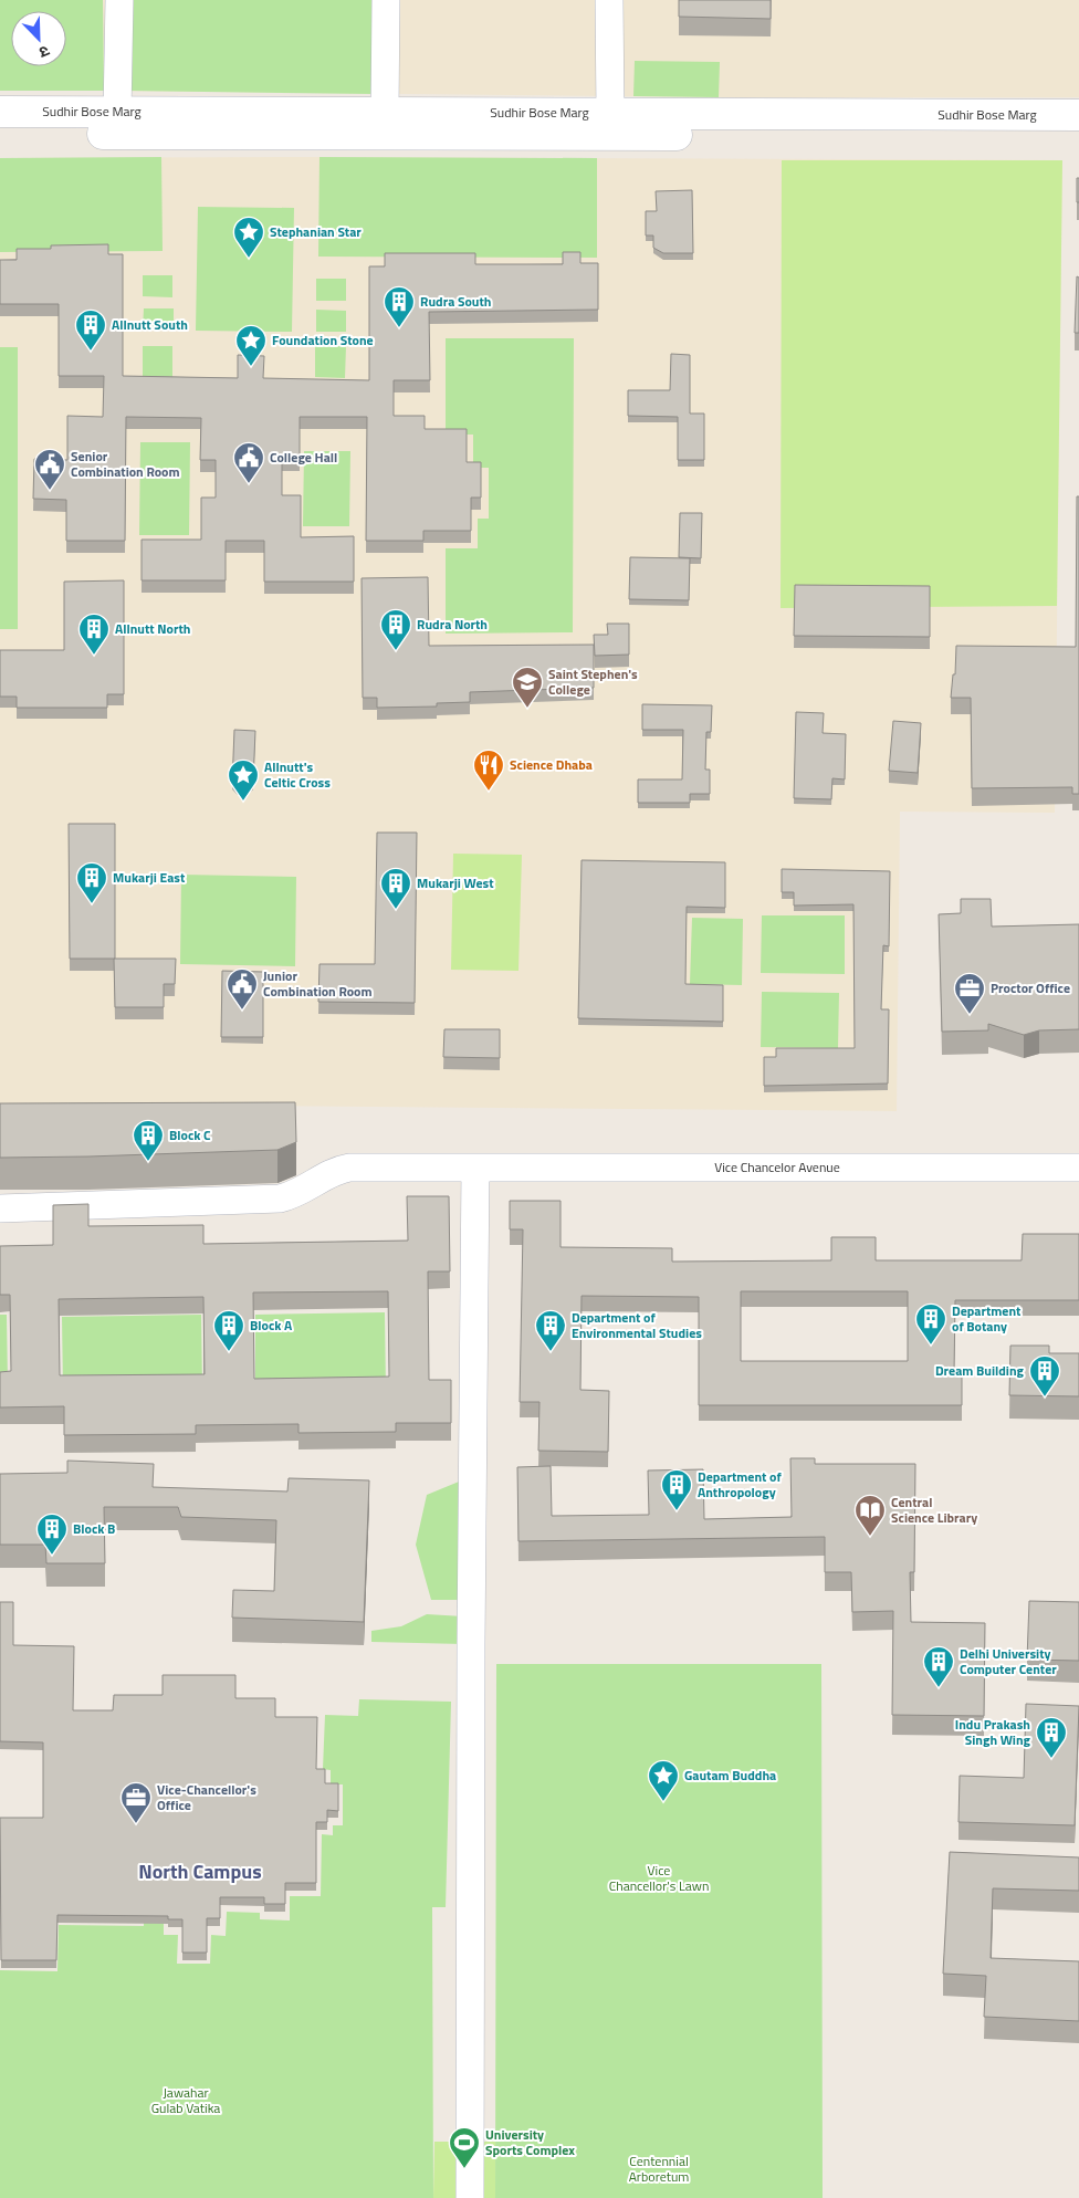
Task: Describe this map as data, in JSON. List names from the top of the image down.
{
  "streets": {
    "street": ["Sudhir Bose Marg", "Vice Chancelor Avenue"]
  },
  "districts": ["North Campus"],
  "parks": ["Vice Chancellor's Lawn", "Jawahar Gulab Vatika", "Centennial Arboretum"],
  "places": {
    "place": [
      "Stephanian Star",
      "Foundation Stone",
      "Allnutt's Celtic Cross",
      "Gautam Buddha"
    ],
    "building": [
      "Rudra South",
      "Allnutt South",
      "Rudra North",
      "Allnutt North",
      "Mukarji East",
      "Mukarji West",
      "Block C",
      "Department of Botany",
      "Block A",
      "Department of Environmental Studies",
      "Dream Building",
      "Department of Anthropology",
      "Block B",
      "Delhi University Computer Center",
      "Indu Prakash Singh Wing"
    ],
    "public building": ["College Hall", "Senior Combination Room", "Junior Combination Room"],
    "school or university": ["Saint Stephen's College"],
    "restaurant": ["Science Dhaba"],
    "office": ["Proctor Office", "Vice-Chancellor's Office"],
    "library": ["Central Science Library"],
    "sports": ["University Sports Complex"]
  },
  "north": "bottom right"
}
